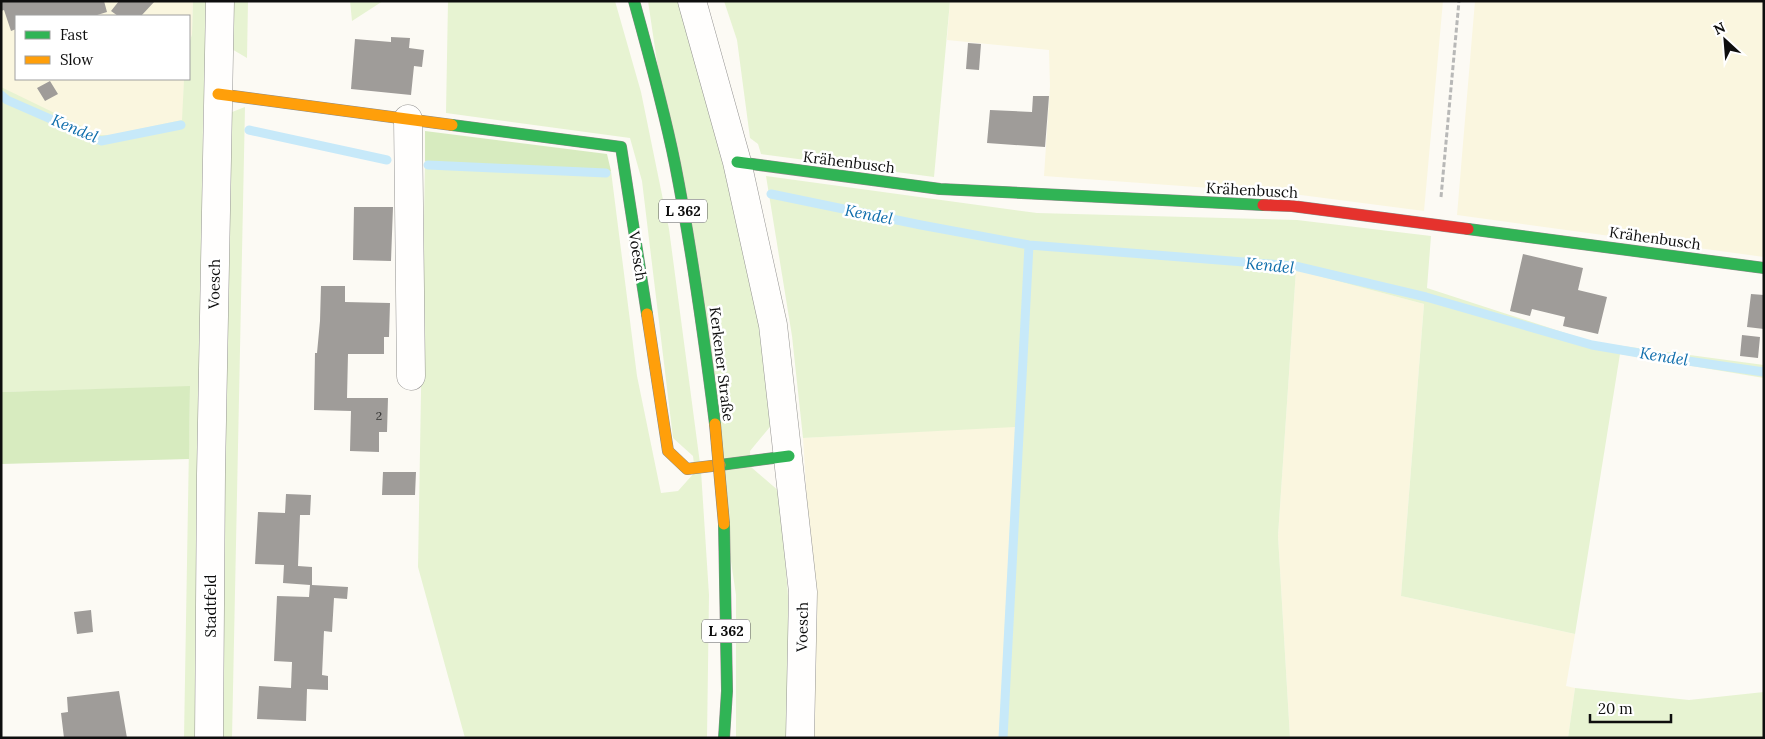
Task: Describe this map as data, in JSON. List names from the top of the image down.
{
  "streets": {
    "street": [
      "Krähenbusch",
      "L 362",
      "Voesch",
      "Kerkener Straße",
      "Stadtfeld"
    ]
  },
  "crossings": [
    ["Krähenbusch", "Voesch"],
    ["Voesch", "Stadtfeld"]
  ],
  "water": ["Kendel"],
  "house_numbers": ["2"],
  "legend": ["Fast", "Slow"],
  "scale_bar": "20 m",
  "north": "top left"
}
